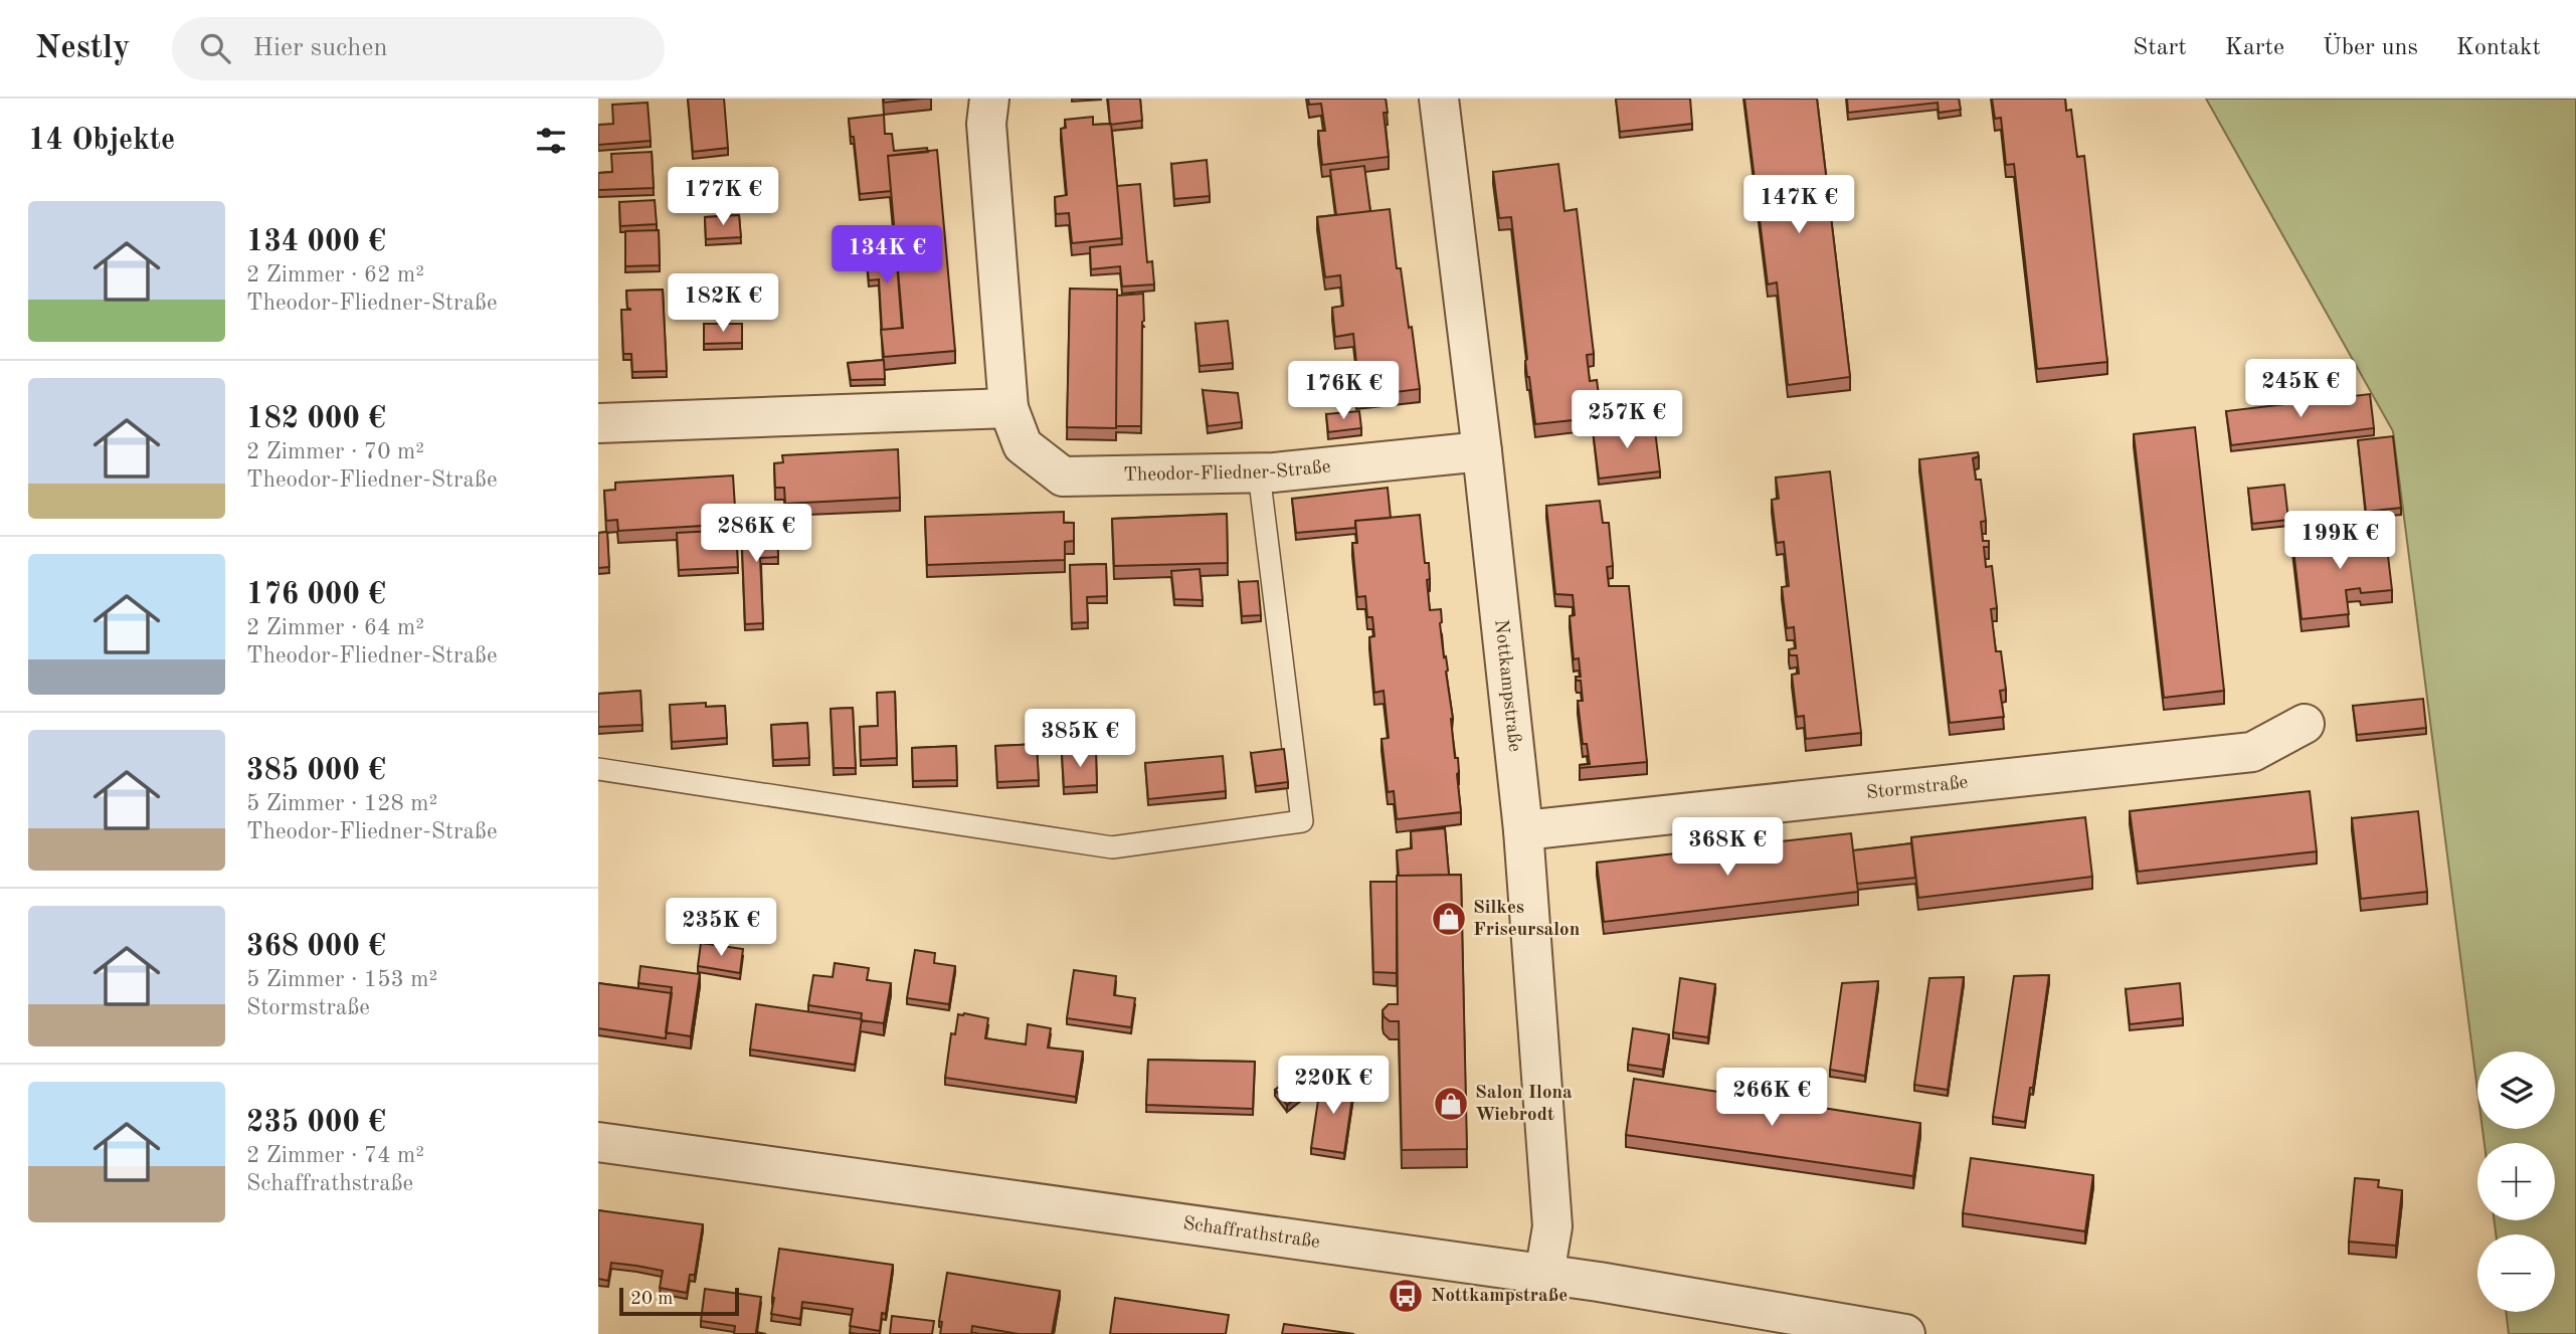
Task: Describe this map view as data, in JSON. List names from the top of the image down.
{
  "streets": {
    "street": [
      "Theodor-Fliedner-Straße",
      "Nottkampstraße",
      "Stormstraße",
      "Schaffrathstraße"
    ]
  },
  "crossings": [
    ["Theodor-Fliedner-Straße", "Nottkampstraße"],
    ["Nottkampstraße", "Stormstraße"],
    ["Nottkampstraße", "Schaffrathstraße"]
  ],
  "places": {
    "shop": ["Silkes Friseursalon", "Salon Ilona Wiebrodt"],
    "bus stop": ["Nottkampstraße"]
  },
  "scale_bar": "20 m",
  "page": {
    "header": "Nestly",
    "search": "Hier suchen",
    "nav": [
      "Start",
      "Karte",
      "Über uns",
      "Kontakt"
    ],
    "heading": "14 Objekte",
    "price": [
      "177K €",
      "147K €",
      "134K €",
      "182K €",
      "245K €",
      "176K €",
      "257K €",
      "286K €",
      "199K €",
      "385K €",
      "368K €",
      "235K €",
      "220K €",
      "266K €"
    ],
    "list": [
      {
        "name": "134 000 €",
        "note": "2 Zimmer · 62 m² · Theodor-Fliedner-Straße"
      },
      {
        "name": "182 000 €",
        "note": "2 Zimmer · 70 m² · Theodor-Fliedner-Straße"
      },
      {
        "name": "176 000 €",
        "note": "2 Zimmer · 64 m² · Theodor-Fliedner-Straße"
      },
      {
        "name": "385 000 €",
        "note": "5 Zimmer · 128 m² · Theodor-Fliedner-Straße"
      },
      {
        "name": "368 000 €",
        "note": "5 Zimmer · 153 m² · Stormstraße"
      },
      {
        "name": "235 000 €",
        "note": "2 Zimmer · 74 m² · Schaffrathstraße"
      }
    ],
    "map_buttons": ["+", "−"],
    "scale": "20 m"
  }
}
